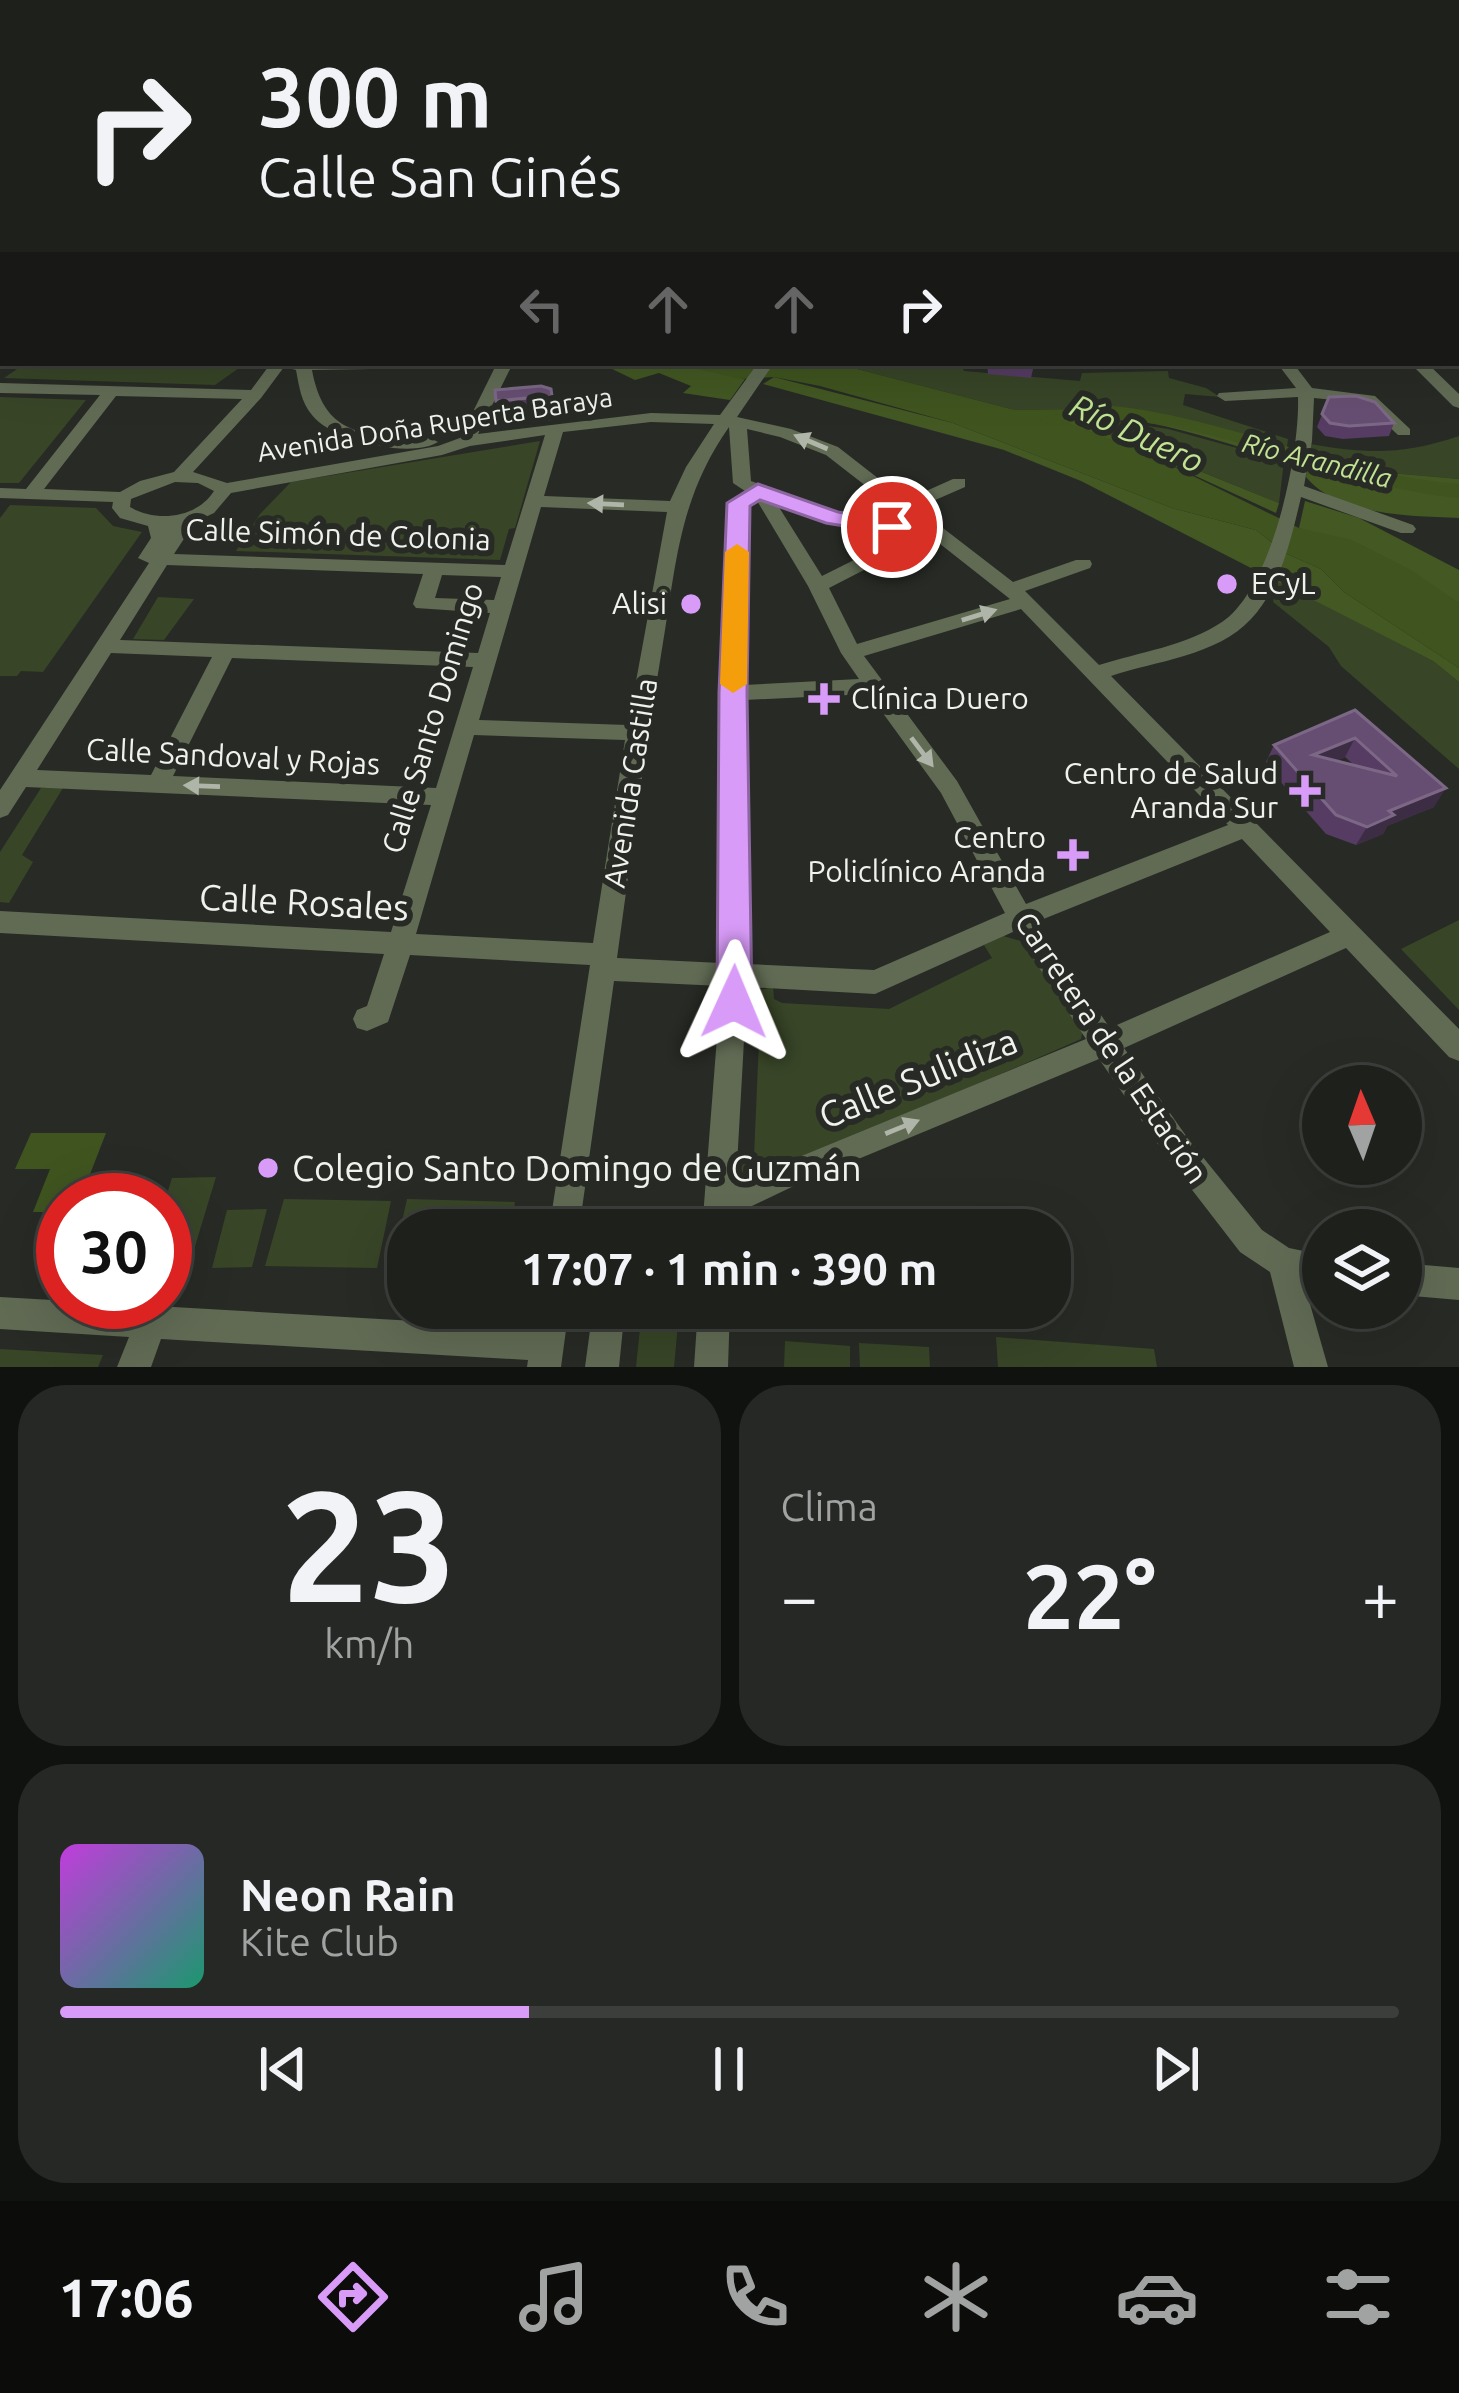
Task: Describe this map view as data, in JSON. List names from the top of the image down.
{
  "streets": {
    "street": [
      "Avenida Doña Ruperta Baraya",
      "Calle Simón de Colonia",
      "Calle Santo Domingo",
      "Calle Sandoval y Rojas",
      "Avenida Castilla",
      "Calle Rosales",
      "Carretera de la Estación",
      "Calle Sulidiza"
    ]
  },
  "crossings": [
    ["Avenida Doña Ruperta Baraya", "Calle Santo Domingo"],
    ["Avenida Doña Ruperta Baraya", "Avenida Castilla"],
    ["Avenida Doña Ruperta Baraya", "Calle Rosales"],
    ["Avenida Doña Ruperta Baraya", "Calle Sulidiza"],
    ["Calle Simón de Colonia", "Calle Santo Domingo"],
    ["Calle Santo Domingo", "Calle Sandoval y Rojas"],
    ["Calle Santo Domingo", "Calle Rosales"],
    ["Avenida Castilla", "Calle Rosales"],
    ["Calle Rosales", "Carretera de la Estación"],
    ["Carretera de la Estación", "Calle Sulidiza"]
  ],
  "one_way": ["Calle Sulidiza"],
  "water": ["Río Duero", "Río Arandilla"],
  "places": {
    "other": ["ECyL", "Alisi", "Colegio Santo Domingo de Guzmán"],
    "health": ["Clínica Duero", "Centro de Salud Aranda Sur", "Centro Policlínico Aranda"]
  },
  "north": "top",
  "page": {
    "turn": ["300 m", "Calle San Ginés"],
    "limit": "30",
    "trip": "17:07 · 1 min · 390 m",
    "tile": [
      ["23", "km/h"],
      "Clima"
    ],
    "heat": ["−", "22°", "+"],
    "song": ["Neon Rain", "Kite Club"],
    "tabs": "17:06"
  }
}
